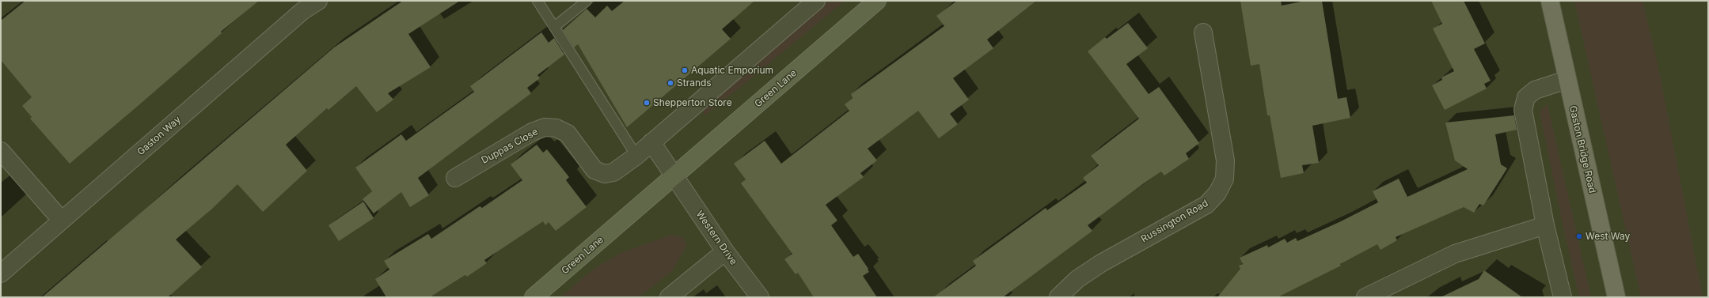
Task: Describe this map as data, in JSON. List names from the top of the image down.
{
  "streets": {
    "main road": ["Green Lane", "Gaston Bridge Road"],
    "street": [
      "Gaston Way",
      "Duppas Close",
      "Russington Road",
      "Western Drive"
    ]
  },
  "crossings": [
    ["Green Lane", "Western Drive"]
  ],
  "places": [
    "Aquatic Emporium",
    "Strands",
    "Shepperton Store",
    "West Way"
  ]
}
